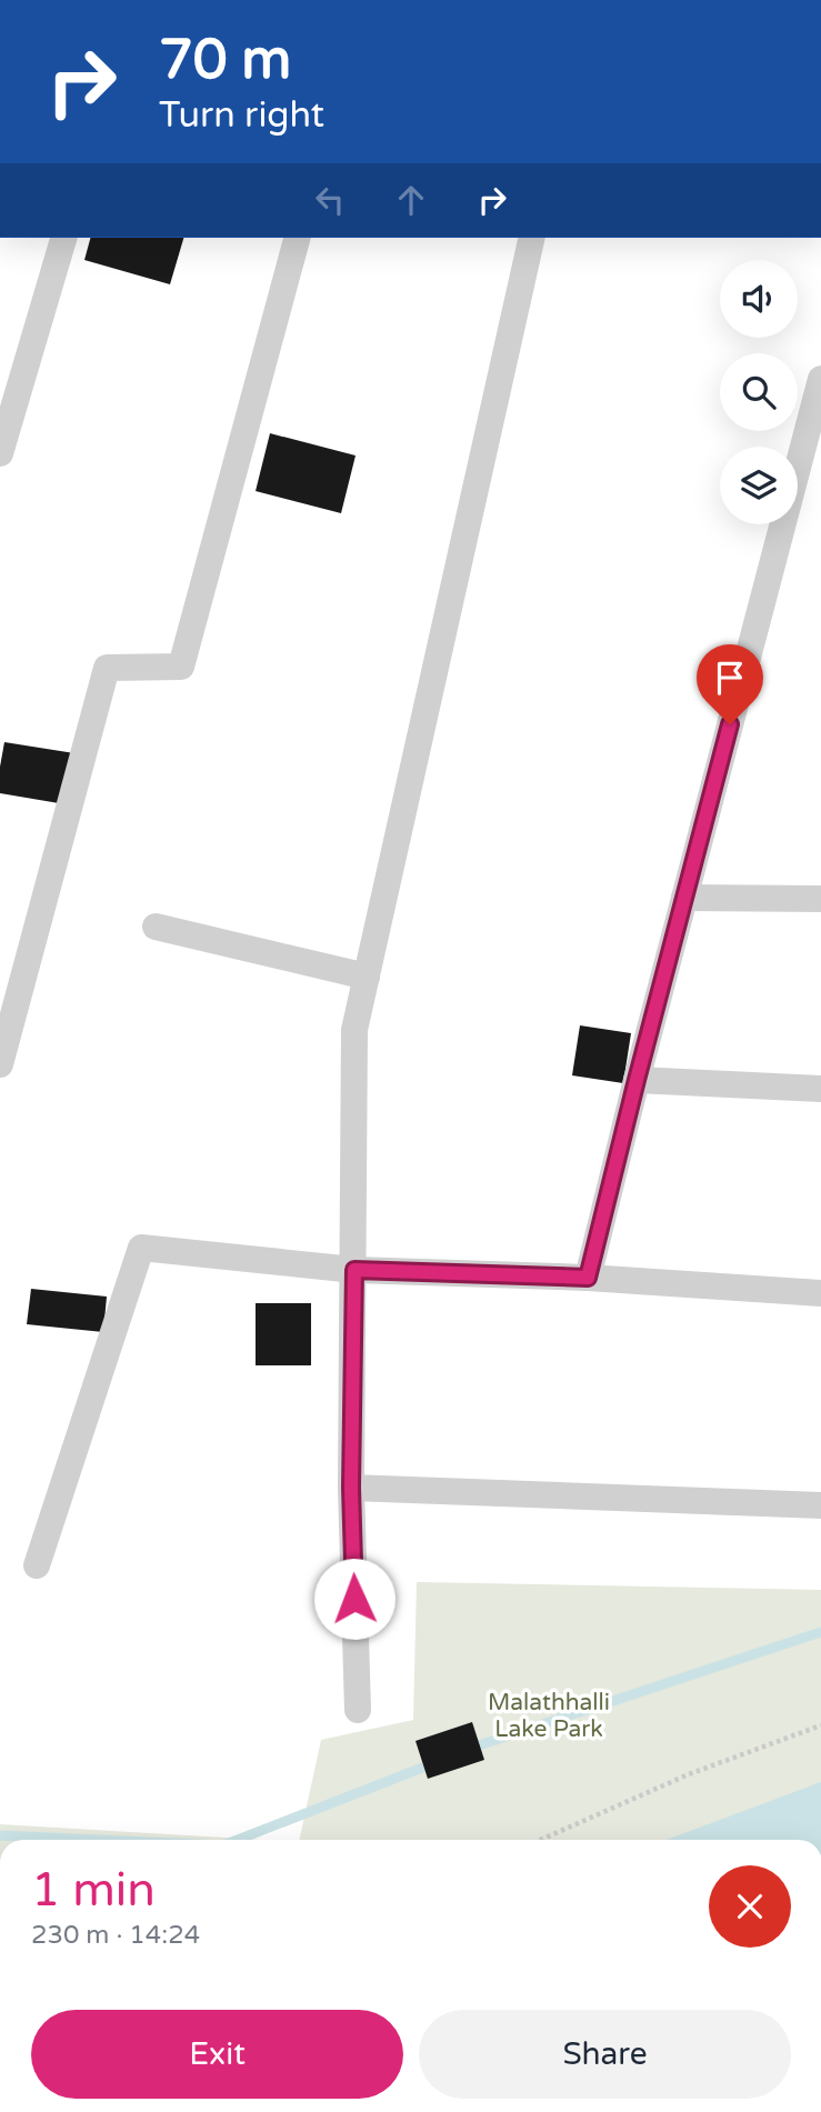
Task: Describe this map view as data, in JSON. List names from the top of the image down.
{
  "parks": ["Malathhalli Lake Park"],
  "page": {
    "turn": ["70 m", "Turn right"],
    "heading": ["1 min", "230 m · 14:24"],
    "buttons": ["Exit", "Share"]
  }
}
